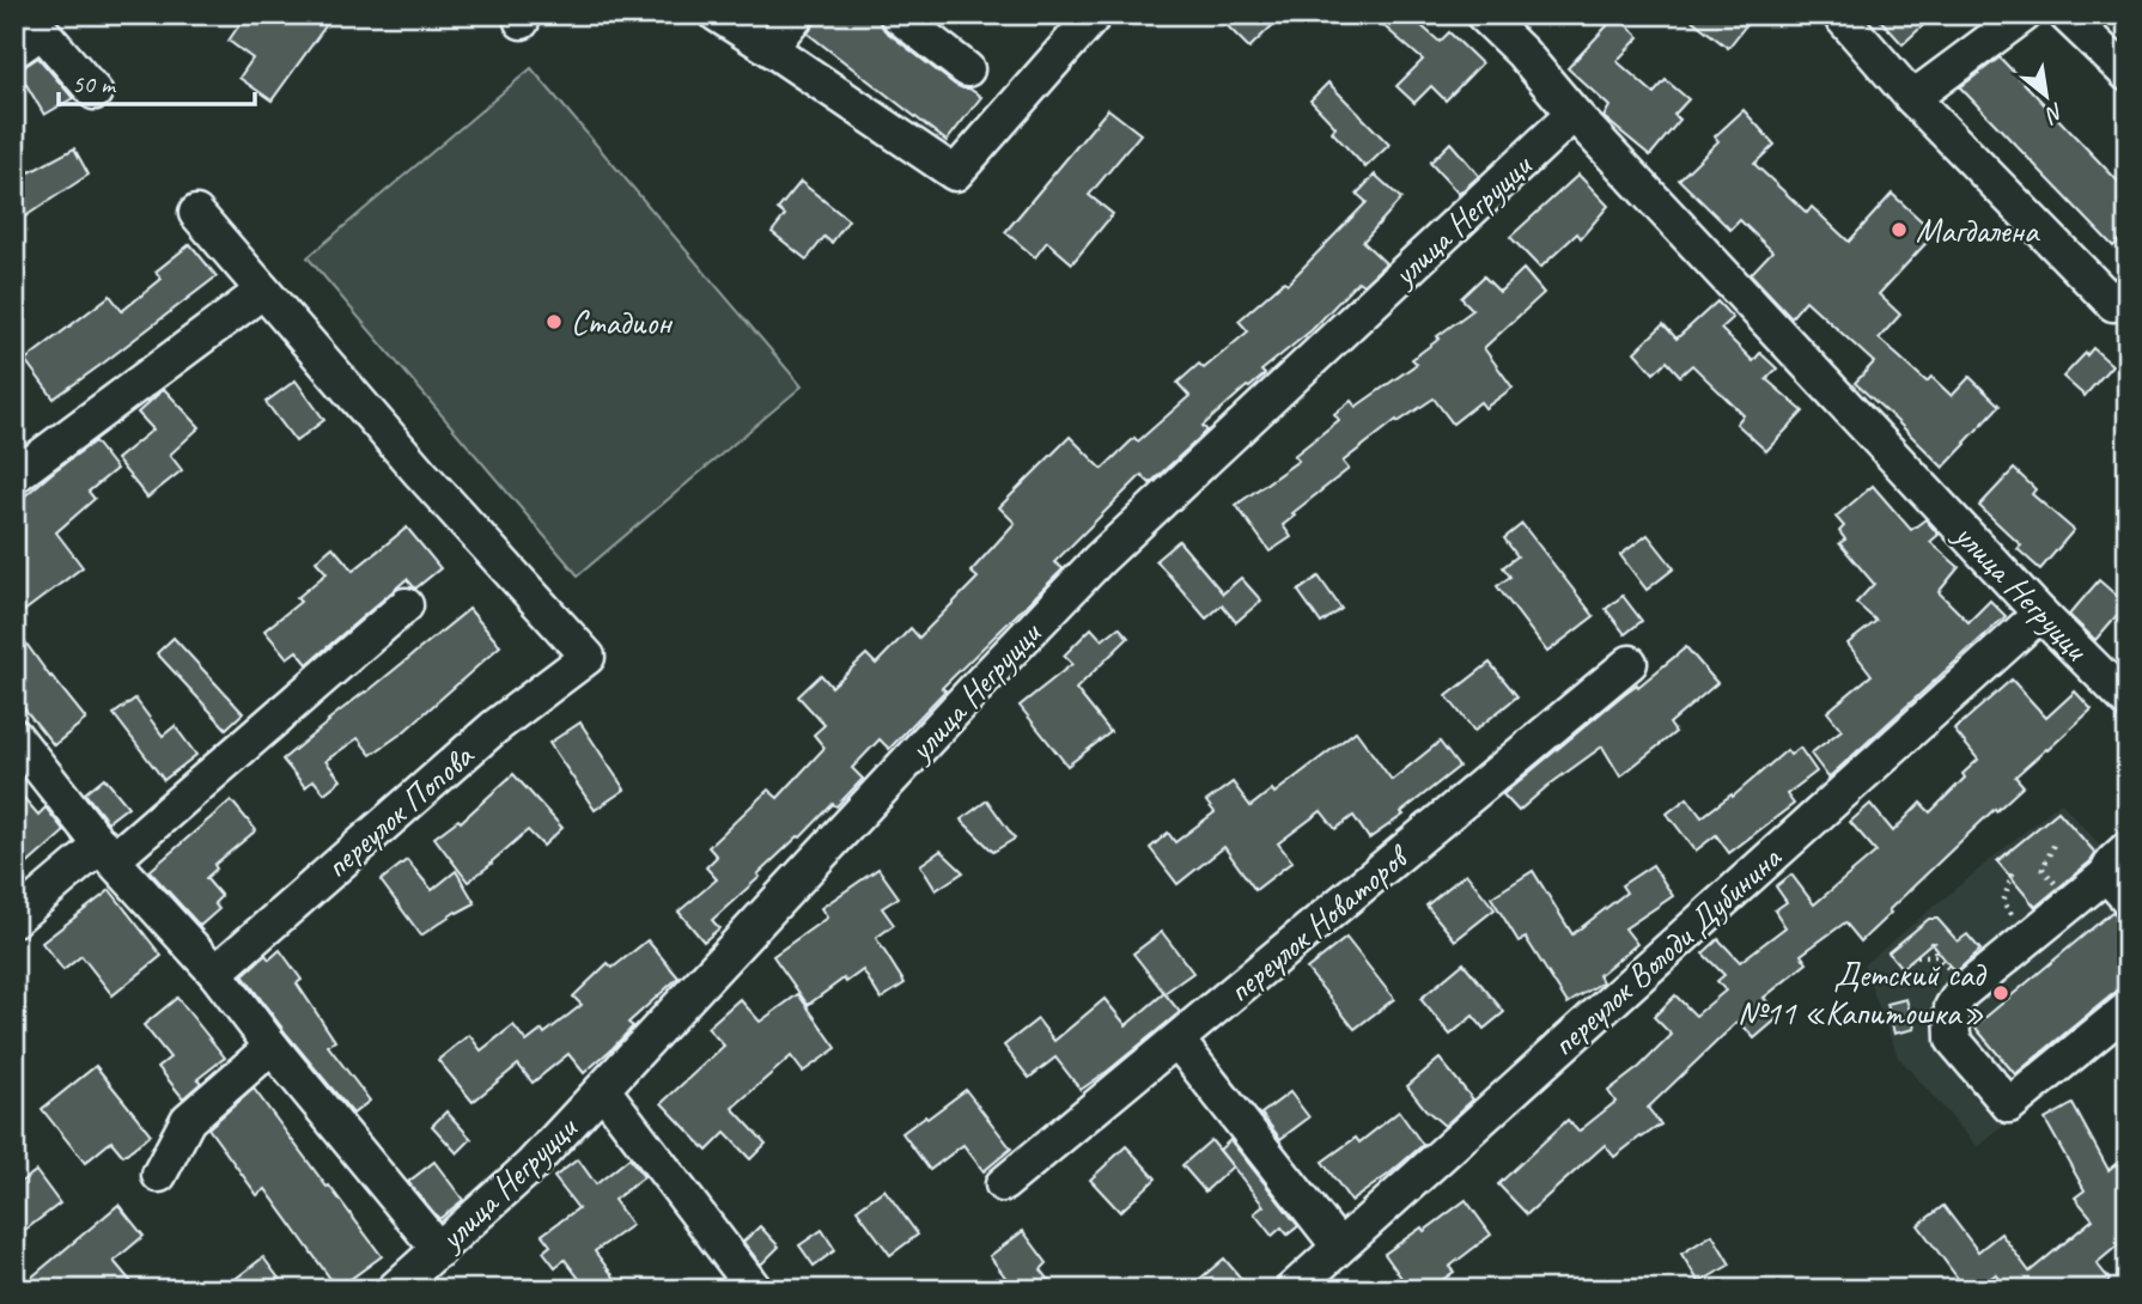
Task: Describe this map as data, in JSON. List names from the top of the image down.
{
  "streets": {
    "street": [
      "улица Негруцци",
      "переулок Попова",
      "переулок Новаторов",
      "переулок Володи Дубинина"
    ]
  },
  "crossings": [
    ["улица Негруцци", "переулок Володи Дубинина"]
  ],
  "places": ["Магдалена", "Стадион", "Детский сад №11 «Капитошка»"],
  "scale_bar": "50 m",
  "north": "bottom right"
}
